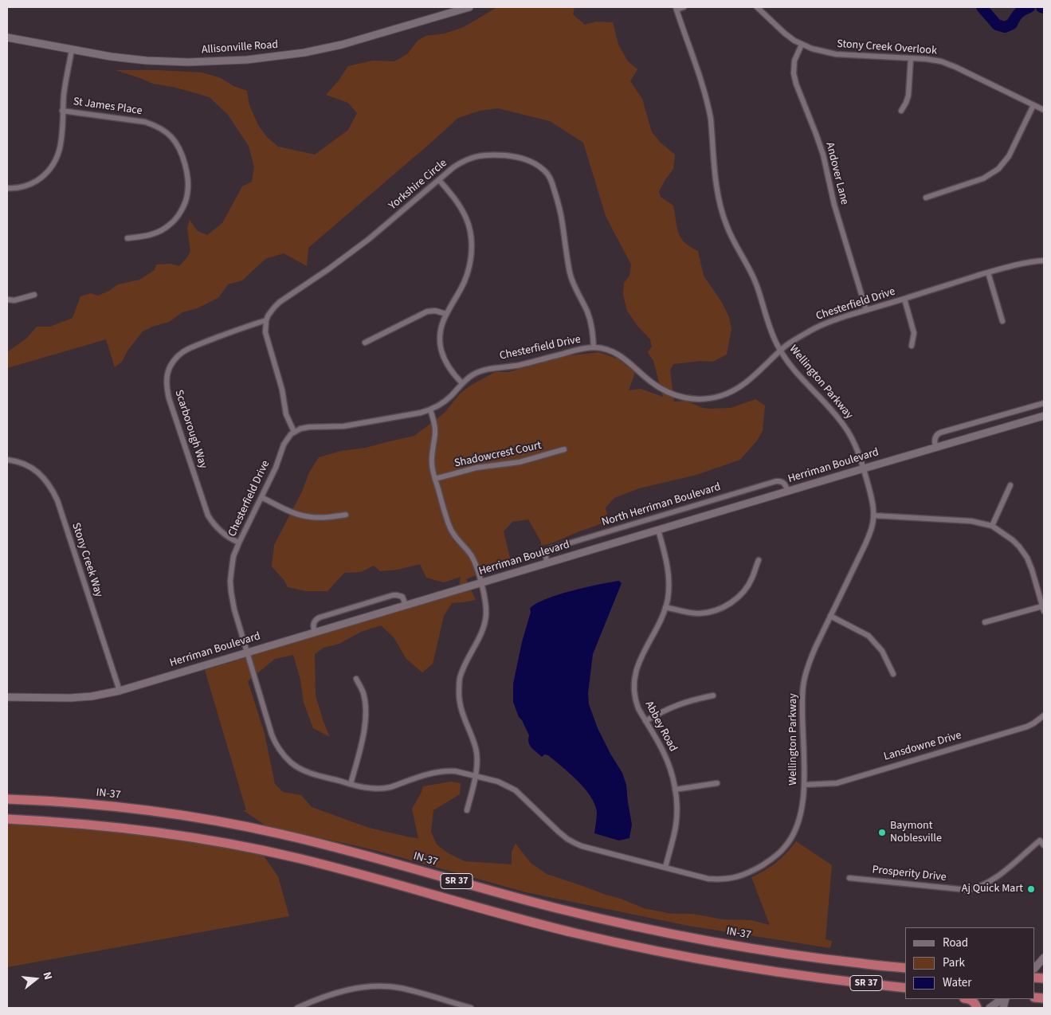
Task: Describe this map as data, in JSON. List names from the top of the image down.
{
  "streets": {
    "highway": ["IN-37", "SR 37"],
    "street": [
      "Allisonville Road",
      "Stony Creek Overlook",
      "St James Place",
      "Andover Lane",
      "Yorkshire Circle",
      "Chesterfield Drive",
      "Wellington Parkway",
      "Scarborough Way",
      "Shadowcrest Court",
      "Herriman Boulevard",
      "North Herriman Boulevard",
      "Stony Creek Way",
      "Abbey Road",
      "Lansdowne Drive",
      "Prosperity Drive"
    ]
  },
  "crossings": [
    ["Stony Creek Overlook", "Andover Lane"],
    ["Andover Lane", "Chesterfield Drive"],
    ["Yorkshire Circle", "Chesterfield Drive"],
    ["Yorkshire Circle", "Scarborough Way"],
    ["Chesterfield Drive", "Wellington Parkway"],
    ["Chesterfield Drive", "Scarborough Way"],
    ["Chesterfield Drive", "Herriman Boulevard"],
    ["Wellington Parkway", "Herriman Boulevard"],
    ["Wellington Parkway", "Abbey Road"],
    ["Wellington Parkway", "Lansdowne Drive"],
    ["Herriman Boulevard", "North Herriman Boulevard"],
    ["Herriman Boulevard", "Stony Creek Way"],
    ["Herriman Boulevard", "Abbey Road"]
  ],
  "places": ["Baymont Noblesville", "Aj Quick Mart"],
  "legend": ["Road", "Park", "Water"],
  "north": "right"
}
